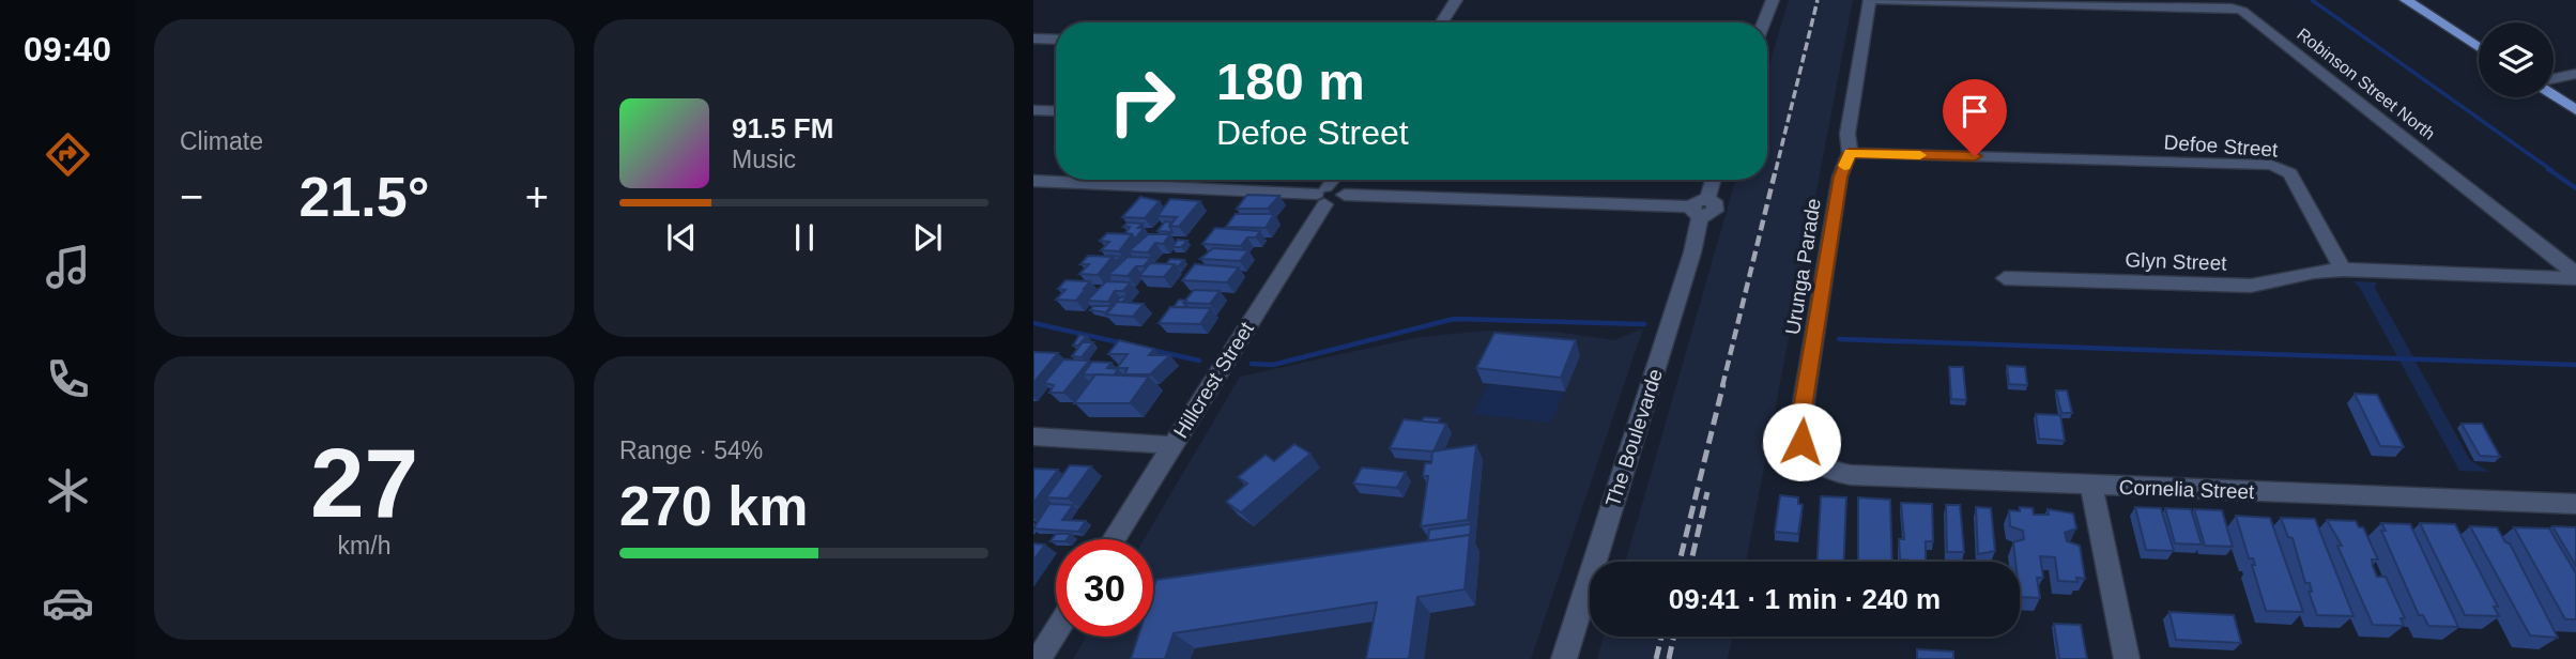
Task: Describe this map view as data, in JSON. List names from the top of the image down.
{
  "streets": {
    "street": [
      "Robinson Street North",
      "Defoe Street",
      "Glyn Street",
      "Urunga Parade",
      "Hillcrest Street",
      "The Boulevarde",
      "Cornelia Street"
    ]
  },
  "crossings": [
    ["Defoe Street", "Glyn Street"],
    ["Defoe Street", "Urunga Parade"],
    ["Urunga Parade", "Cornelia Street"]
  ],
  "page": {
    "tabs": "09:40",
    "tile": [
      "Climate",
      ["27", "km/h"],
      ["Range · 54%", "270 km"]
    ],
    "turn": ["180 m", "Defoe Street"],
    "song": ["91.5 FM", "Music"],
    "heat": ["−", "21.5°", "+"],
    "limit": "30",
    "trip": "09:41 · 1 min · 240 m"
  }
}
